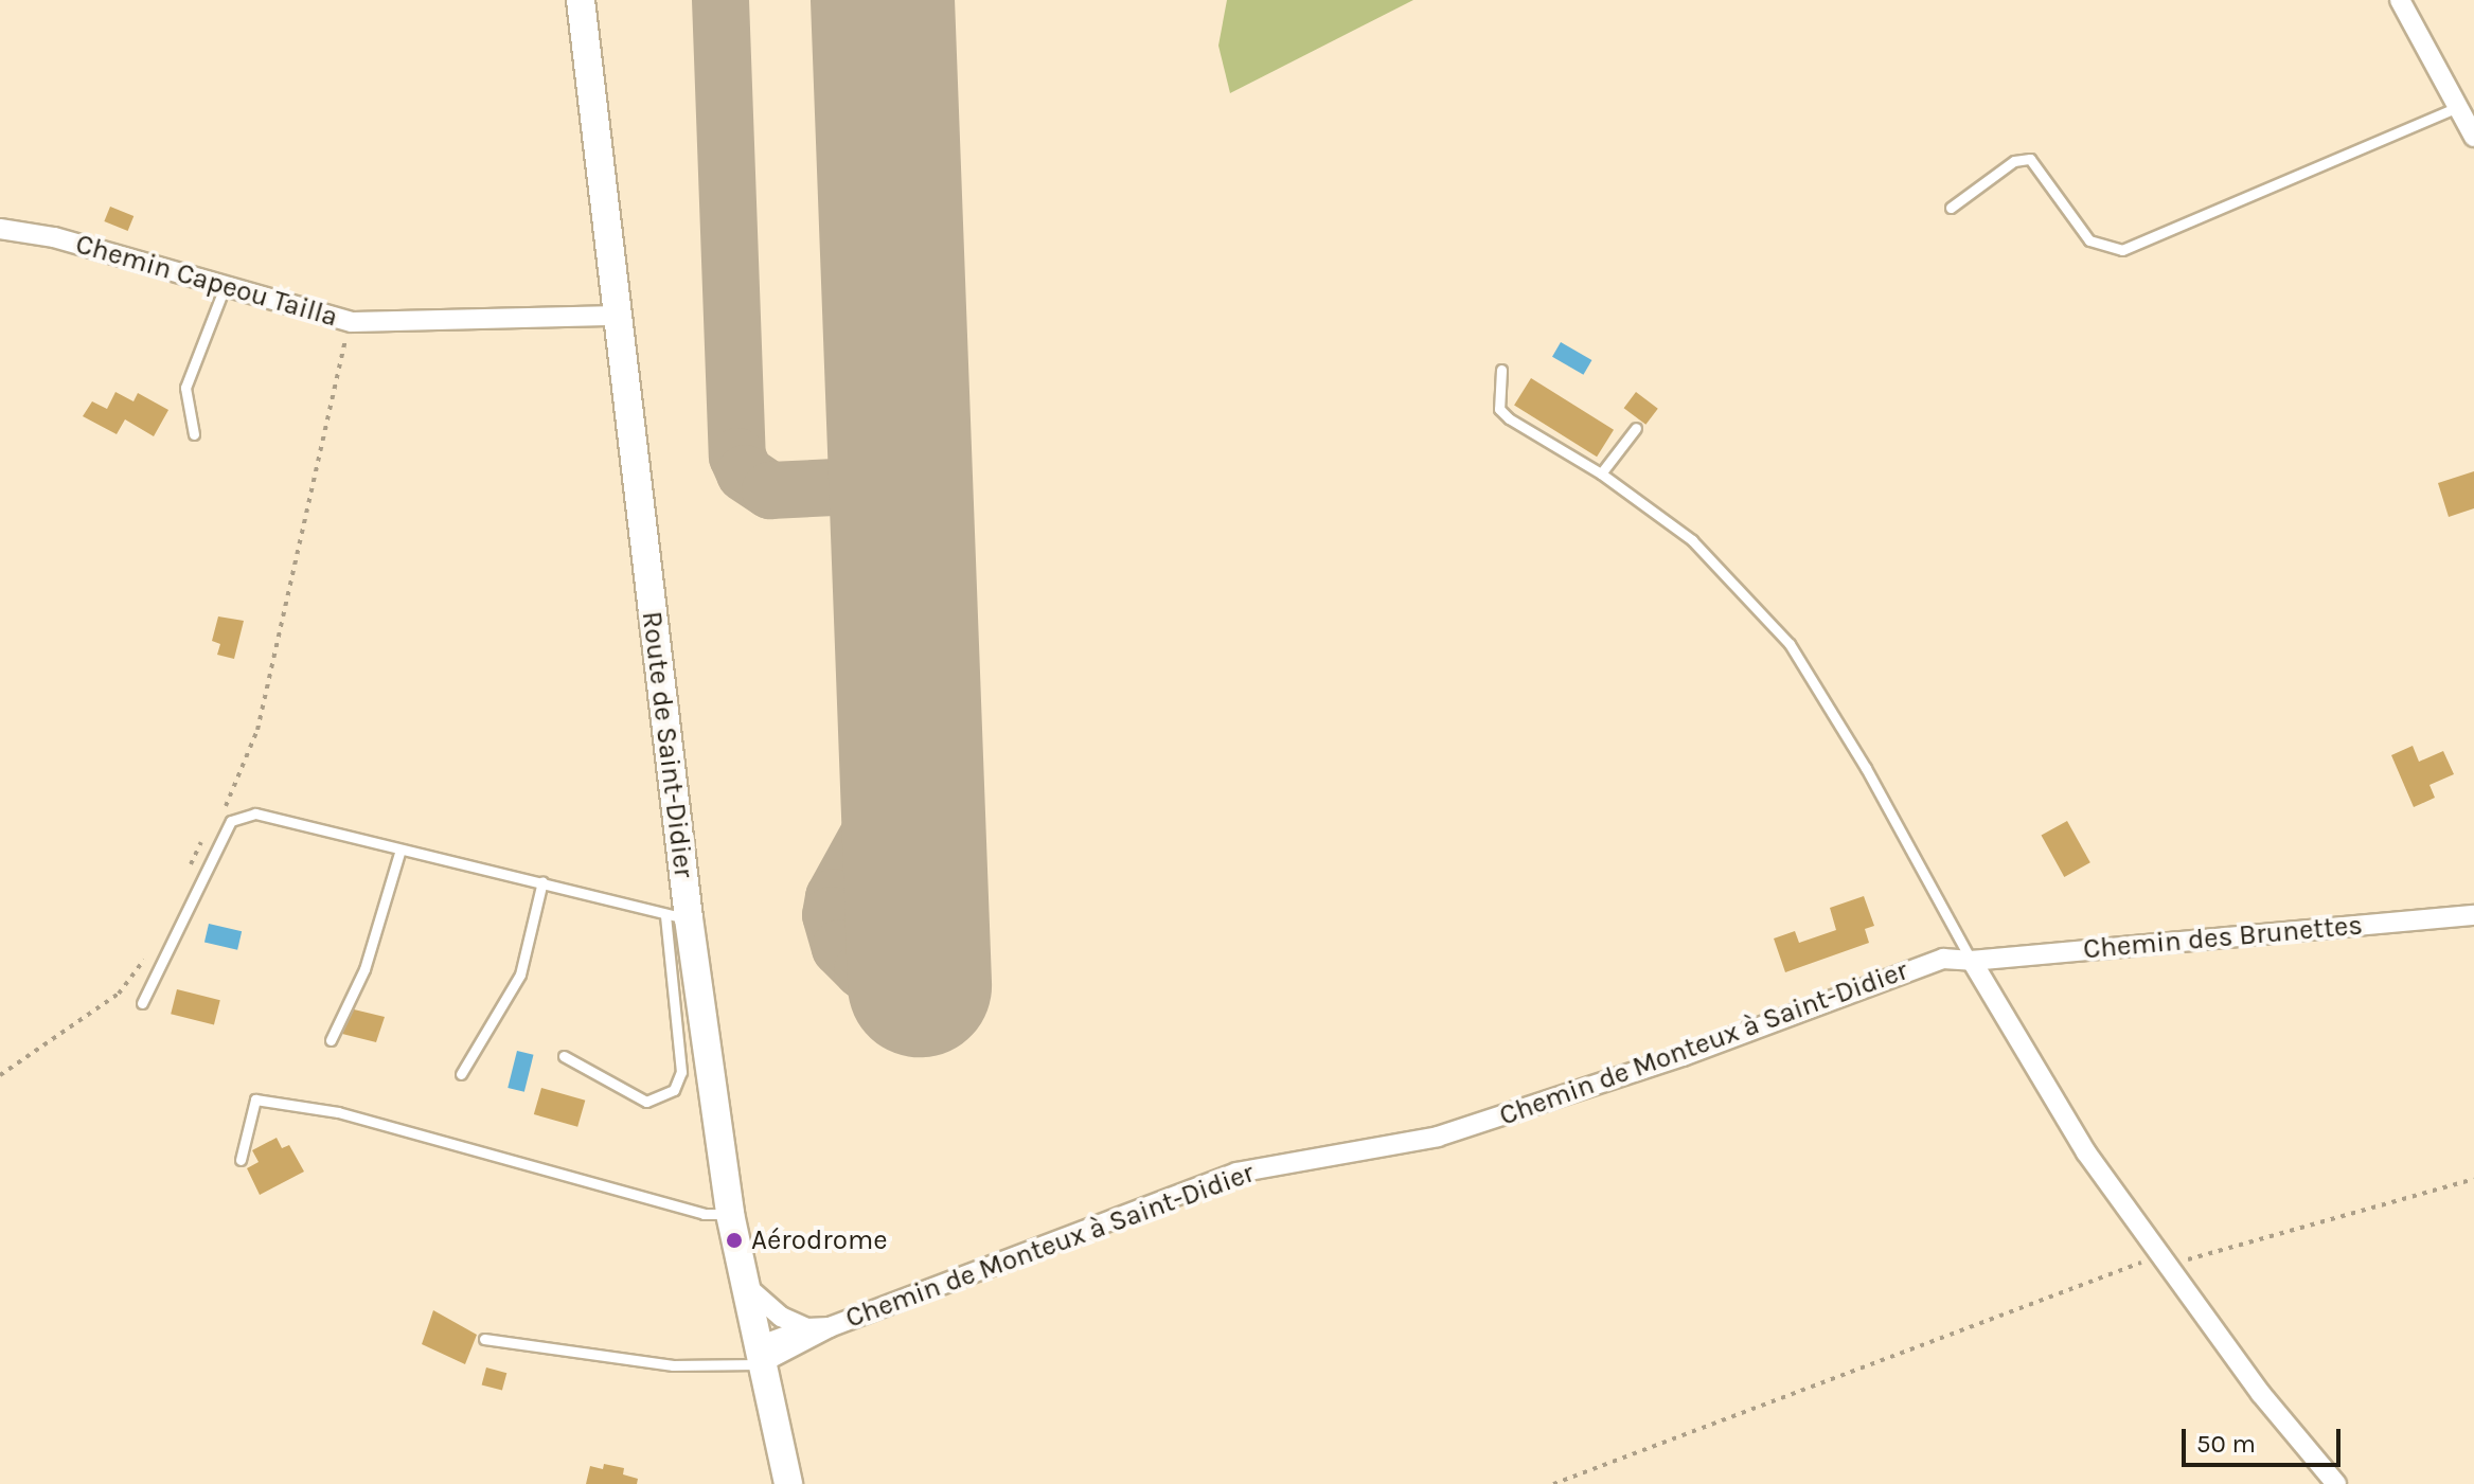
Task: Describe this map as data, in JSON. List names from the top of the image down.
{
  "streets": {
    "main road": ["Route de Saint-Didier"],
    "street": ["Chemin Capeou Tailla", "Chemin des Brunettes", "Chemin de Monteux à Saint-Didier"]
  },
  "crossings": [
    ["Chemin Capeou Tailla", "Route de Saint-Didier"],
    ["Route de Saint-Didier", "Chemin de Monteux à Saint-Didier"],
    ["Chemin des Brunettes", "Chemin de Monteux à Saint-Didier"]
  ],
  "places": ["Aérodrome"],
  "scale_bar": "50 m"
}
